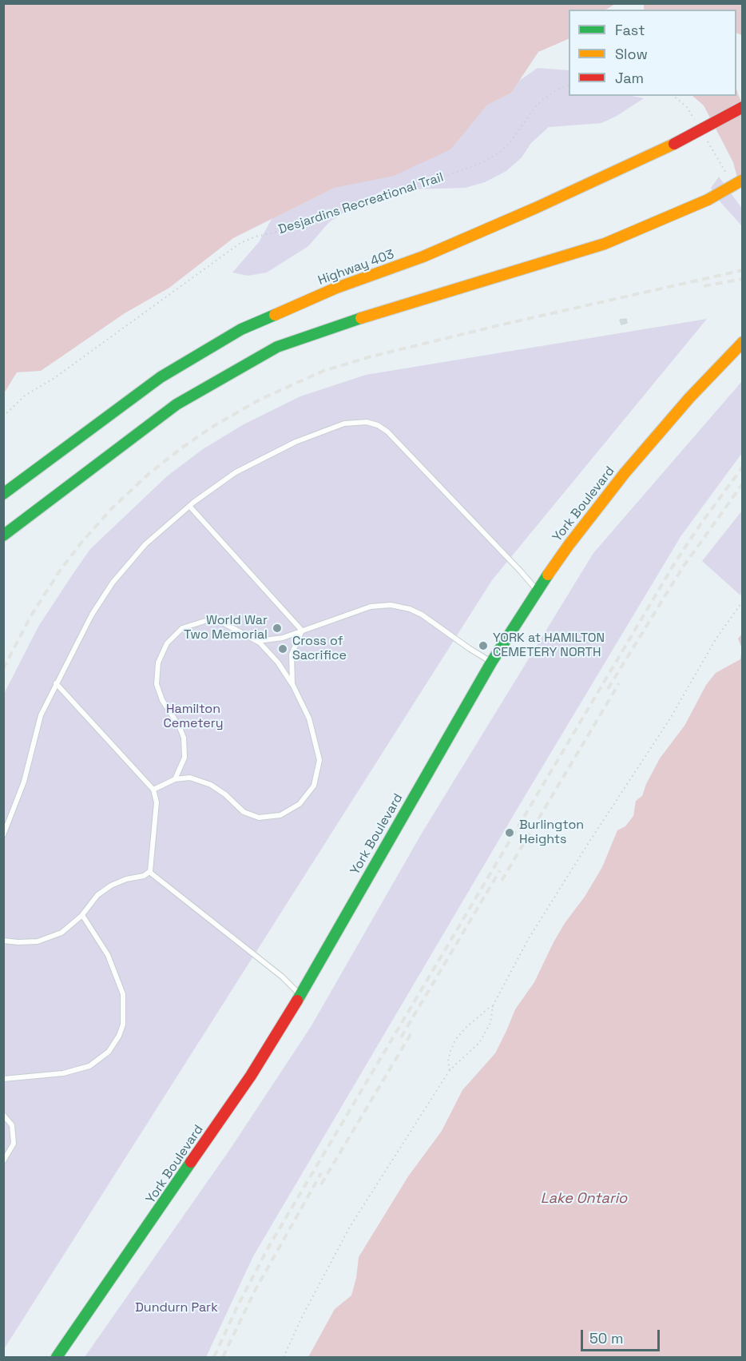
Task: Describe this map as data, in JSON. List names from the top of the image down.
{
  "streets": {
    "main road": ["Highway 403", "York Boulevard"],
    "path": ["Desjardins Recreational Trail"]
  },
  "water": ["Lake Ontario"],
  "parks": ["Hamilton Cemetery", "Dundurn Park"],
  "places": [
    "World War Two Memorial",
    "YORK at HAMILTON CEMETERY NORTH",
    "Cross of Sacrifice",
    "Burlington Heights"
  ],
  "legend": ["Fast", "Slow", "Jam"],
  "scale_bar": "50 m"
}
